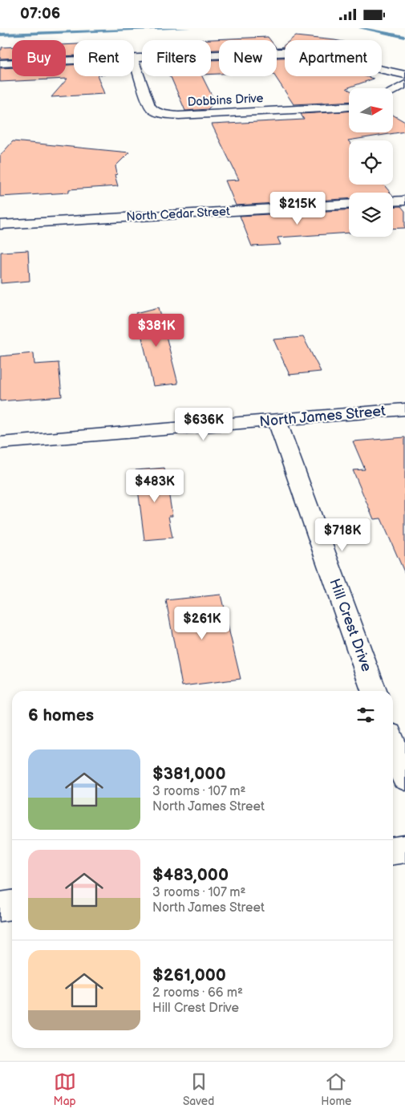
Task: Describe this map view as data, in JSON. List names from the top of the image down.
{
  "streets": {
    "street": [
      "Dobbins Drive",
      "North Cedar Street",
      "North James Street",
      "Hill Crest Drive"
    ]
  },
  "crossings": [
    ["North James Street", "Hill Crest Drive"]
  ],
  "north": "right",
  "page": {
    "status": "07:06",
    "chip": [
      "Buy",
      "Rent",
      "Filters",
      "New",
      "Apartment"
    ],
    "price": [
      "$215K",
      "$381K",
      "$636K",
      "$483K",
      "$718K",
      "$261K"
    ],
    "heading": "6 homes",
    "list": [
      {
        "name": "$381,000",
        "note": "3 rooms · 107 m² · North James Street"
      },
      {
        "name": "$483,000",
        "note": "3 rooms · 107 m² · North James Street"
      },
      {
        "name": "$261,000",
        "note": "2 rooms · 66 m² · Hill Crest Drive"
      }
    ],
    "tabs": ["Map", "Saved", "Home"]
  }
}
